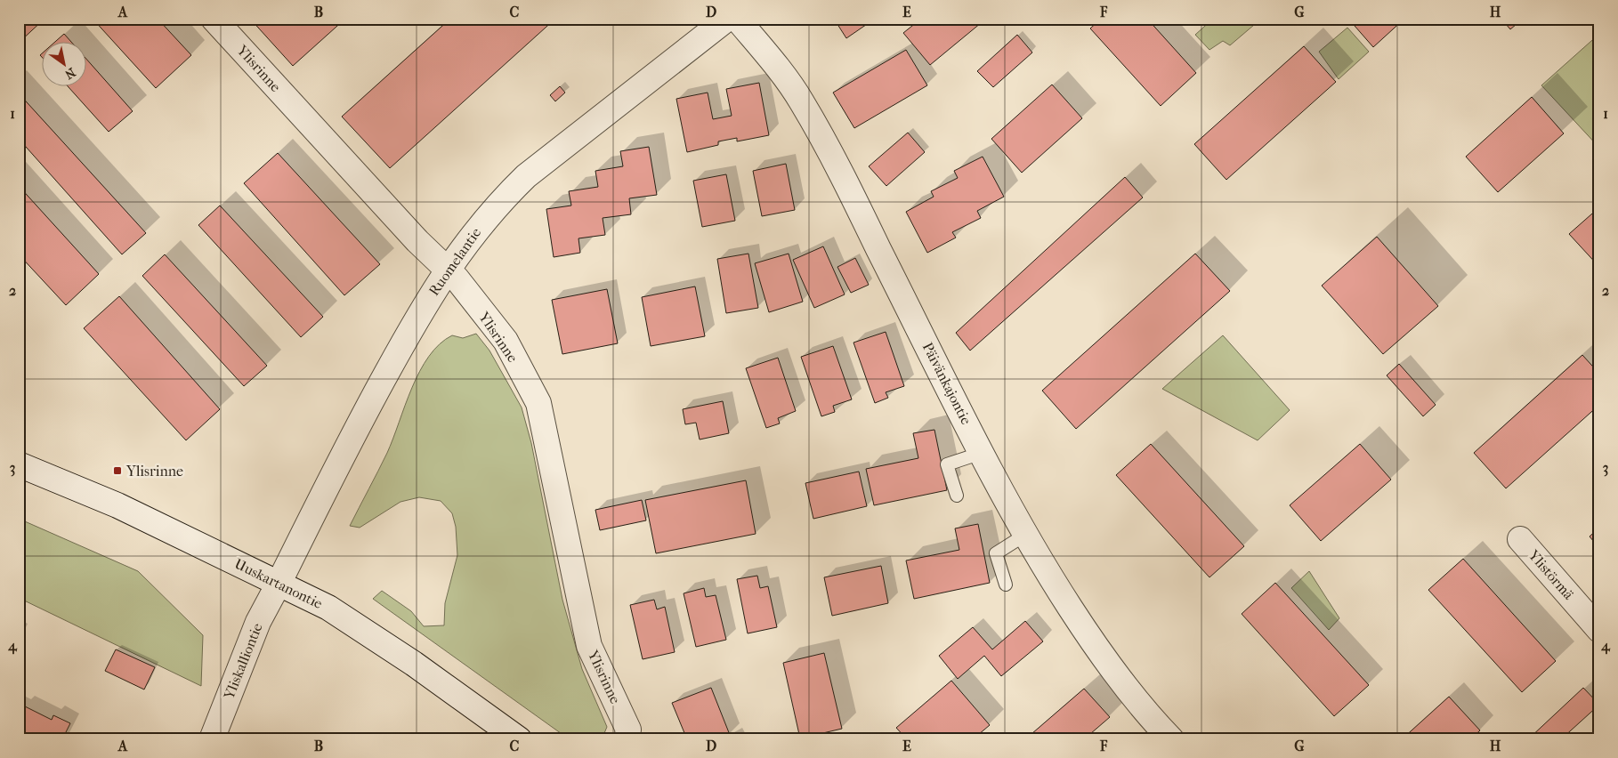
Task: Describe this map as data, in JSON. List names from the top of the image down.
{
  "streets": {
    "street": [
      "Ylisrinne",
      "Ruomelantie",
      "Päivänkajontie",
      "Ylistörmä",
      "Uuskartanontie",
      "Yliskalliontie"
    ]
  },
  "crossings": [
    ["Ylisrinne", "Ruomelantie"],
    ["Ruomelantie", "Uuskartanontie"],
    ["Ruomelantie", "Yliskalliontie"],
    ["Uuskartanontie", "Yliskalliontie"]
  ],
  "places": {
    "transit": ["Ylisrinne"]
  },
  "north": "bottom right",
  "grid": {
    "columns": [
      "A",
      "B",
      "C",
      "D",
      "E",
      "F",
      "G",
      "H"
    ],
    "rows": [
      "1",
      "2",
      "3",
      "4"
    ]
  }
}
